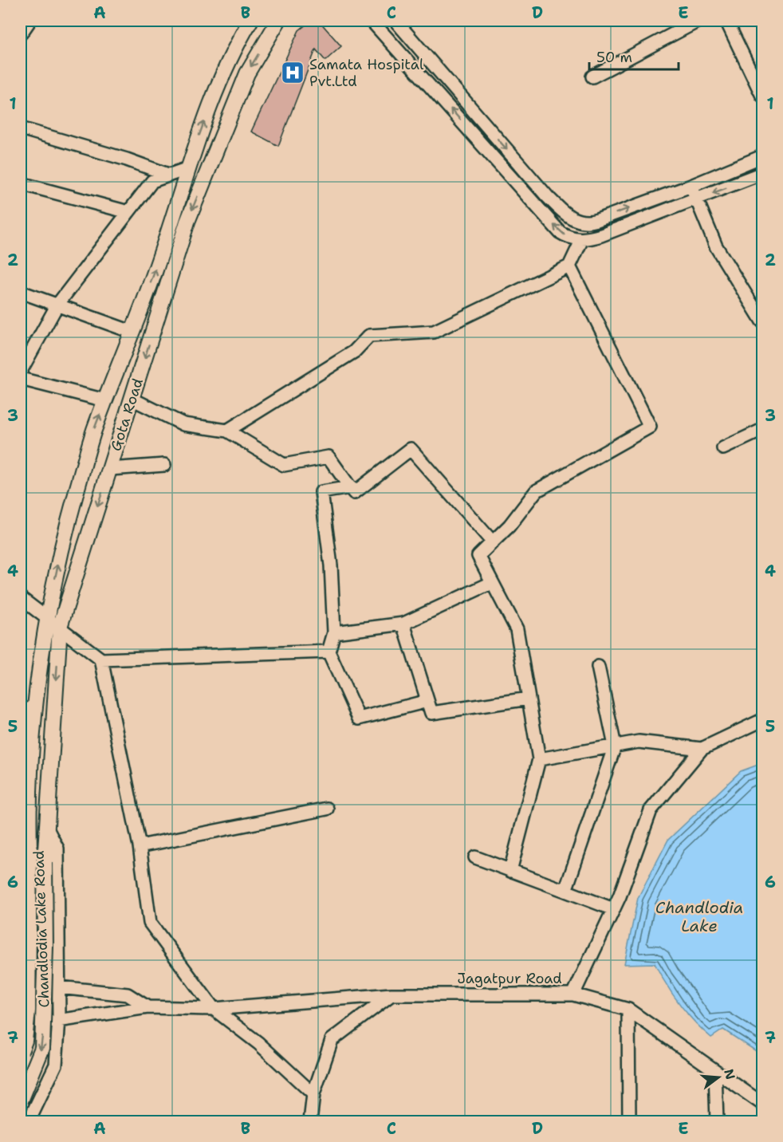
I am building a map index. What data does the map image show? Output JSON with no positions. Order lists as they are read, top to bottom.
{
  "streets": {
    "main road": ["Gota Road"],
    "street": ["Chandlodia Lake Road", "Jagatpur Road"]
  },
  "crossings": [
    ["Gota Road", "Chandlodia Lake Road"],
    ["Chandlodia Lake Road", "Jagatpur Road"]
  ],
  "water": ["Chandlodia Lake"],
  "places": {
    "hospital": ["Samata Hospital Pvt.Ltd"]
  },
  "scale_bar": "50 m",
  "north": "right",
  "grid": {
    "columns": [
      "A",
      "B",
      "C",
      "D",
      "E"
    ],
    "rows": [
      "1",
      "2",
      "3",
      "4",
      "5",
      "6",
      "7"
    ]
  }
}
